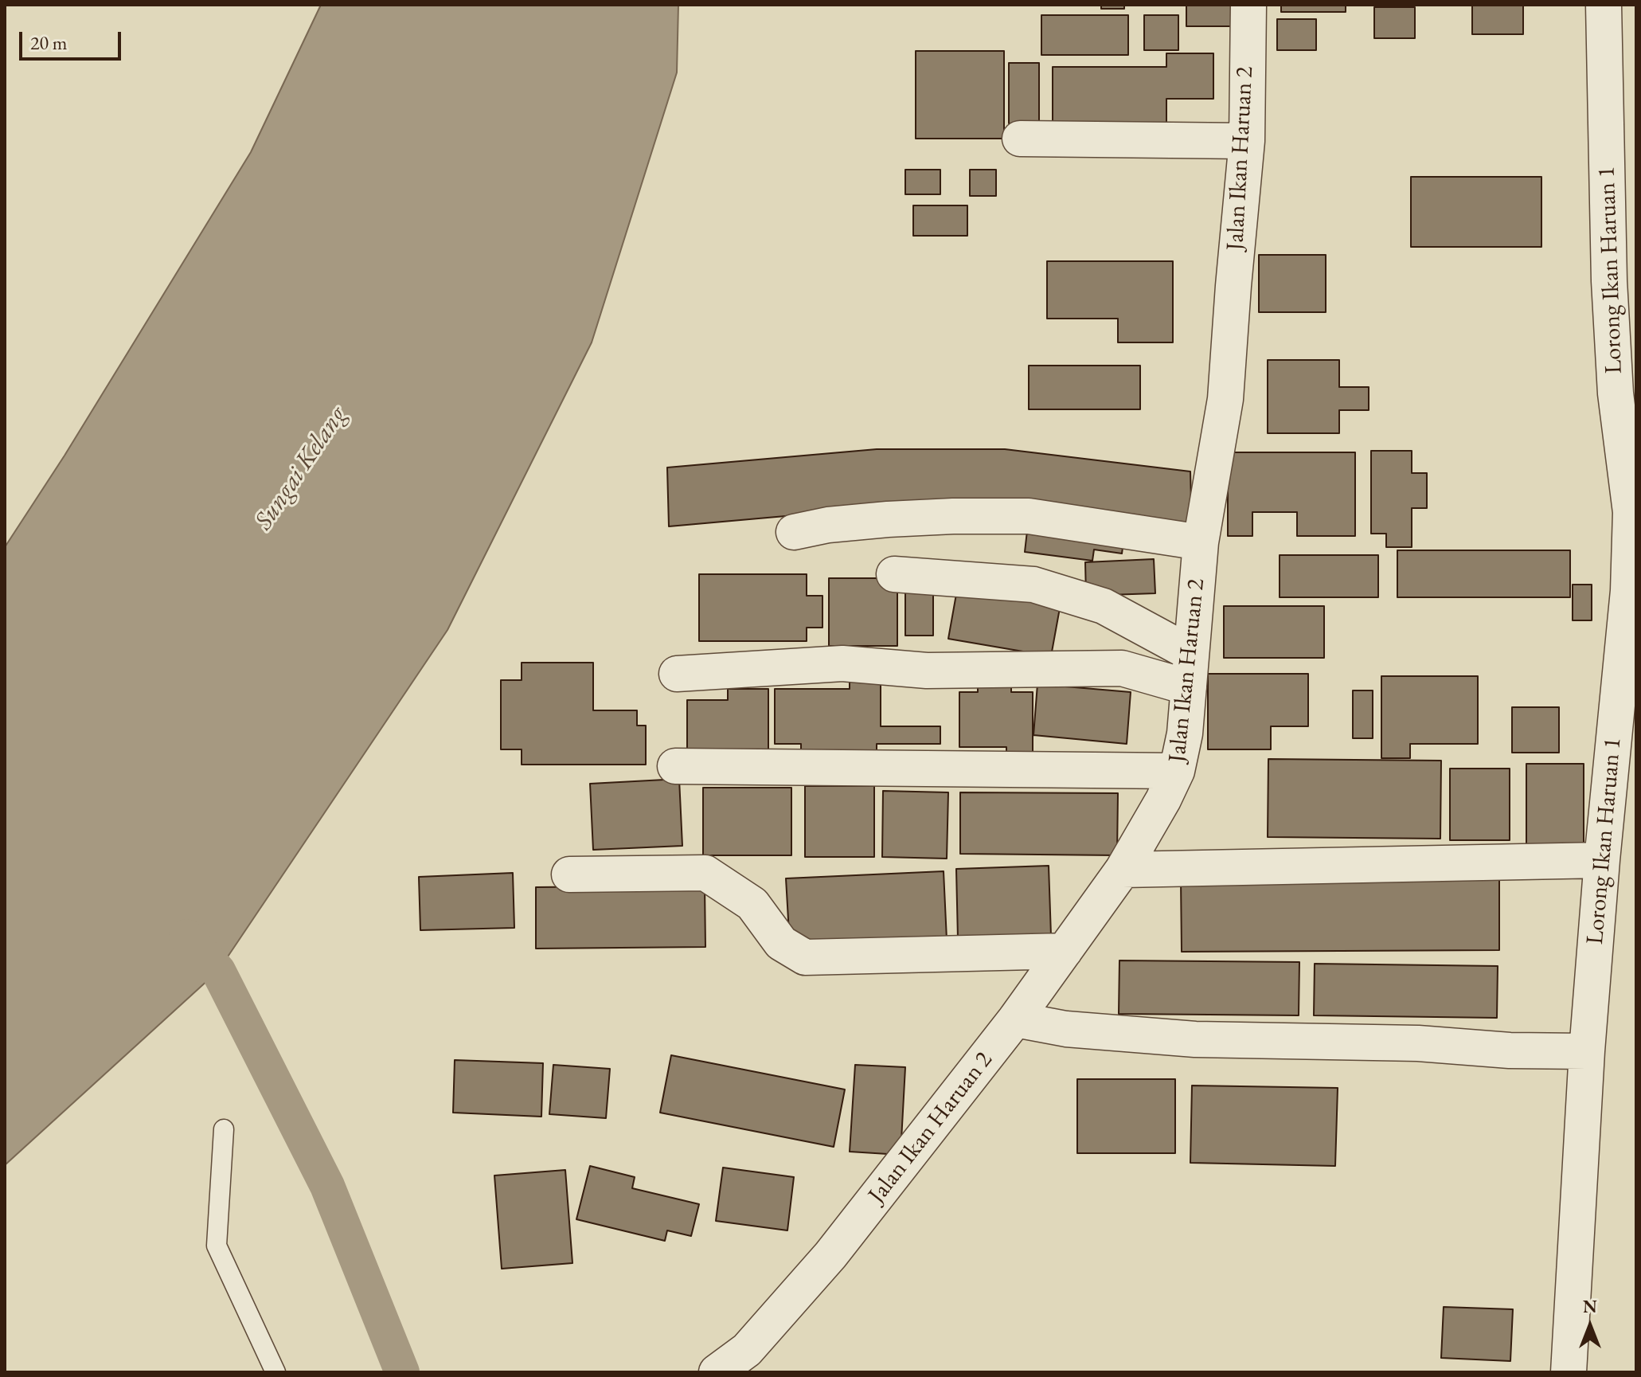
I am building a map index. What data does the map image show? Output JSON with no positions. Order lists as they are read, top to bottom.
{
  "streets": {
    "street": ["Jalan Ikan Haruan 2", "Lorong Ikan Haruan 1"]
  },
  "water": ["Sungai Kelang"],
  "scale_bar": "20 m",
  "north": "top"
}
